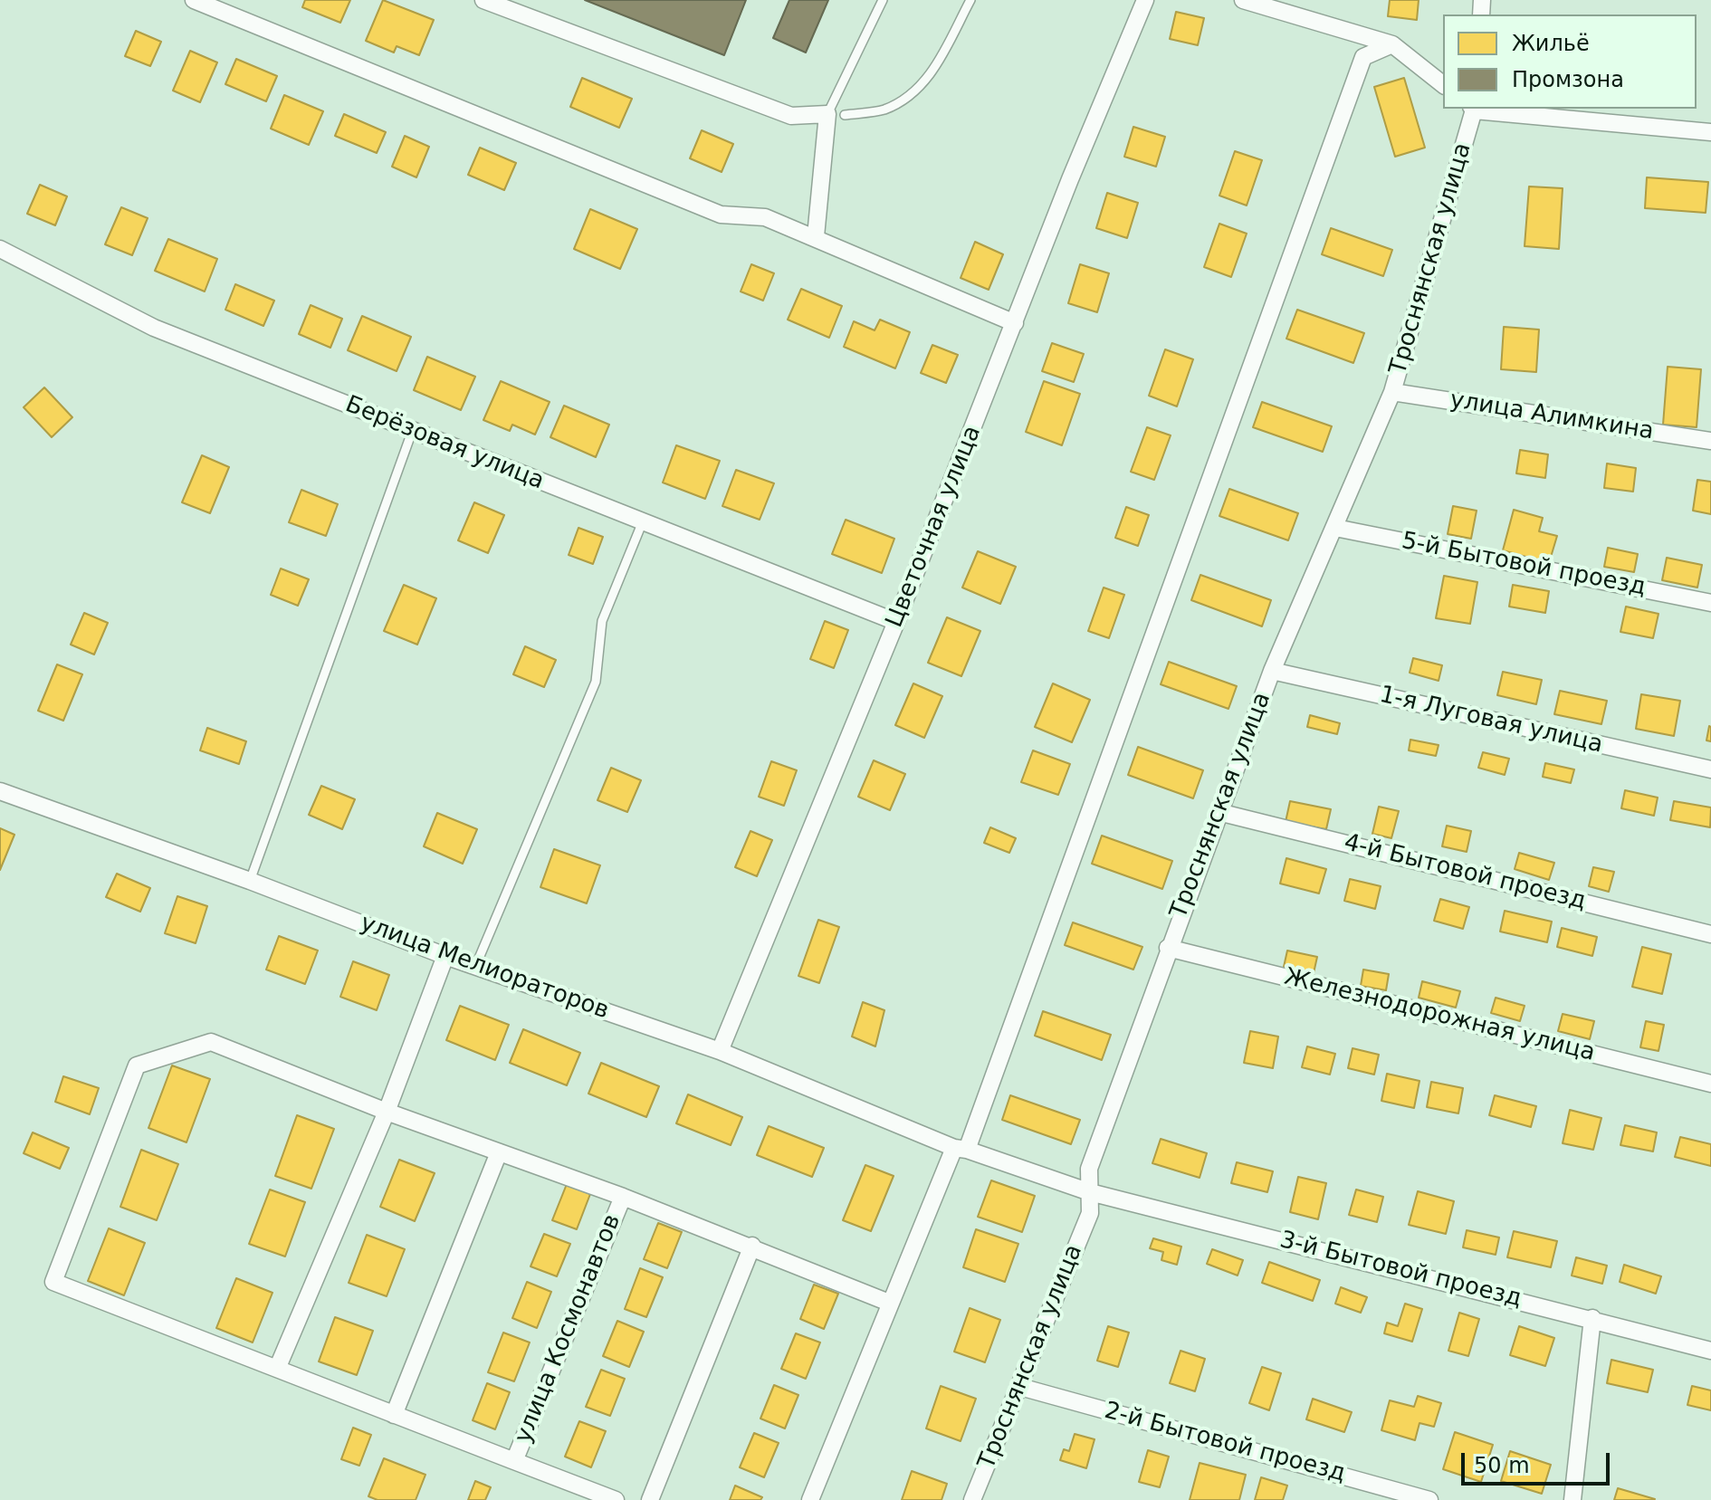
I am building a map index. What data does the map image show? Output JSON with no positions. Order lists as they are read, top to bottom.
{
  "streets": {
    "street": [
      "Троснянская улица",
      "улица Алимкина",
      "Берёзовая улица",
      "Цветочная улица",
      "5-й Бытовой проезд",
      "1-я Луговая улица",
      "4-й Бытовой проезд",
      "улица Мелиораторов",
      "Железнодорожная улица",
      "3-й Бытовой проезд",
      "улица Космонавтов",
      "2-й Бытовой проезд"
    ]
  },
  "crossings": [
    ["Троснянская улица", "улица Алимкина"],
    ["Троснянская улица", "5-й Бытовой проезд"],
    ["Троснянская улица", "1-я Луговая улица"],
    ["Троснянская улица", "4-й Бытовой проезд"],
    ["Троснянская улица", "Железнодорожная улица"],
    ["Троснянская улица", "3-й Бытовой проезд"],
    ["Троснянская улица", "2-й Бытовой проезд"],
    ["Берёзовая улица", "Цветочная улица"],
    ["Цветочная улица", "улица Мелиораторов"],
    ["улица Мелиораторов", "3-й Бытовой проезд"]
  ],
  "legend": ["Жильё", "Промзона"],
  "scale_bar": "50 m"
}
